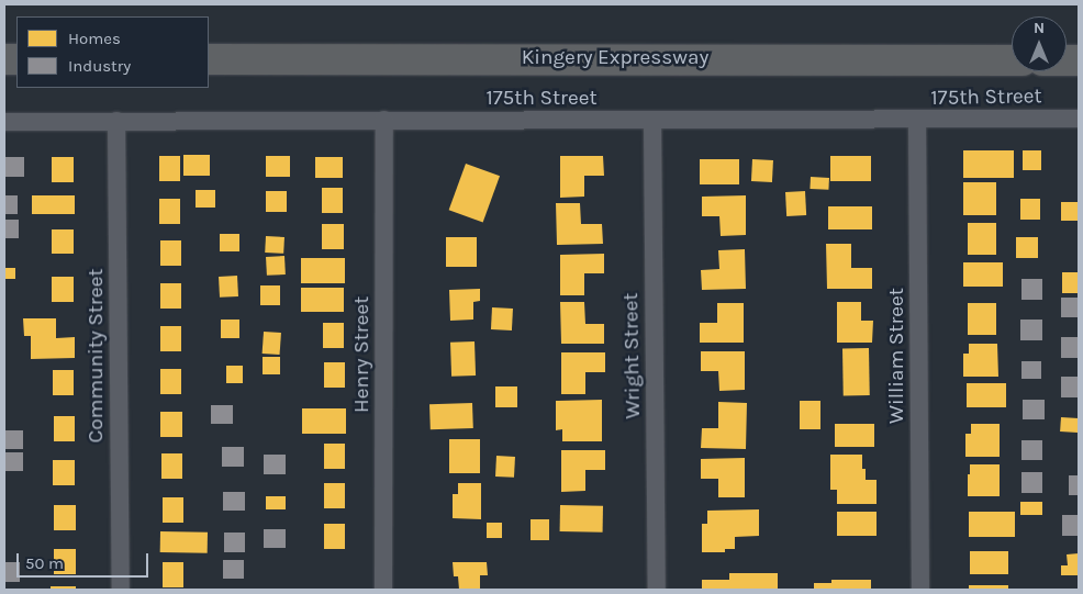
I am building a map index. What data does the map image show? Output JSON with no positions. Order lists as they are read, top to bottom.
{
  "streets": {
    "highway": ["Kingery Expressway"],
    "street": [
      "175th Street",
      "Henry Street",
      "Community Street",
      "Wright Street",
      "William Street"
    ]
  },
  "crossings": [
    ["175th Street", "Henry Street"],
    ["175th Street", "Community Street"],
    ["175th Street", "Wright Street"],
    ["175th Street", "William Street"]
  ],
  "legend": ["Homes", "Industry"],
  "scale_bar": "50 m",
  "north": "top"
}
